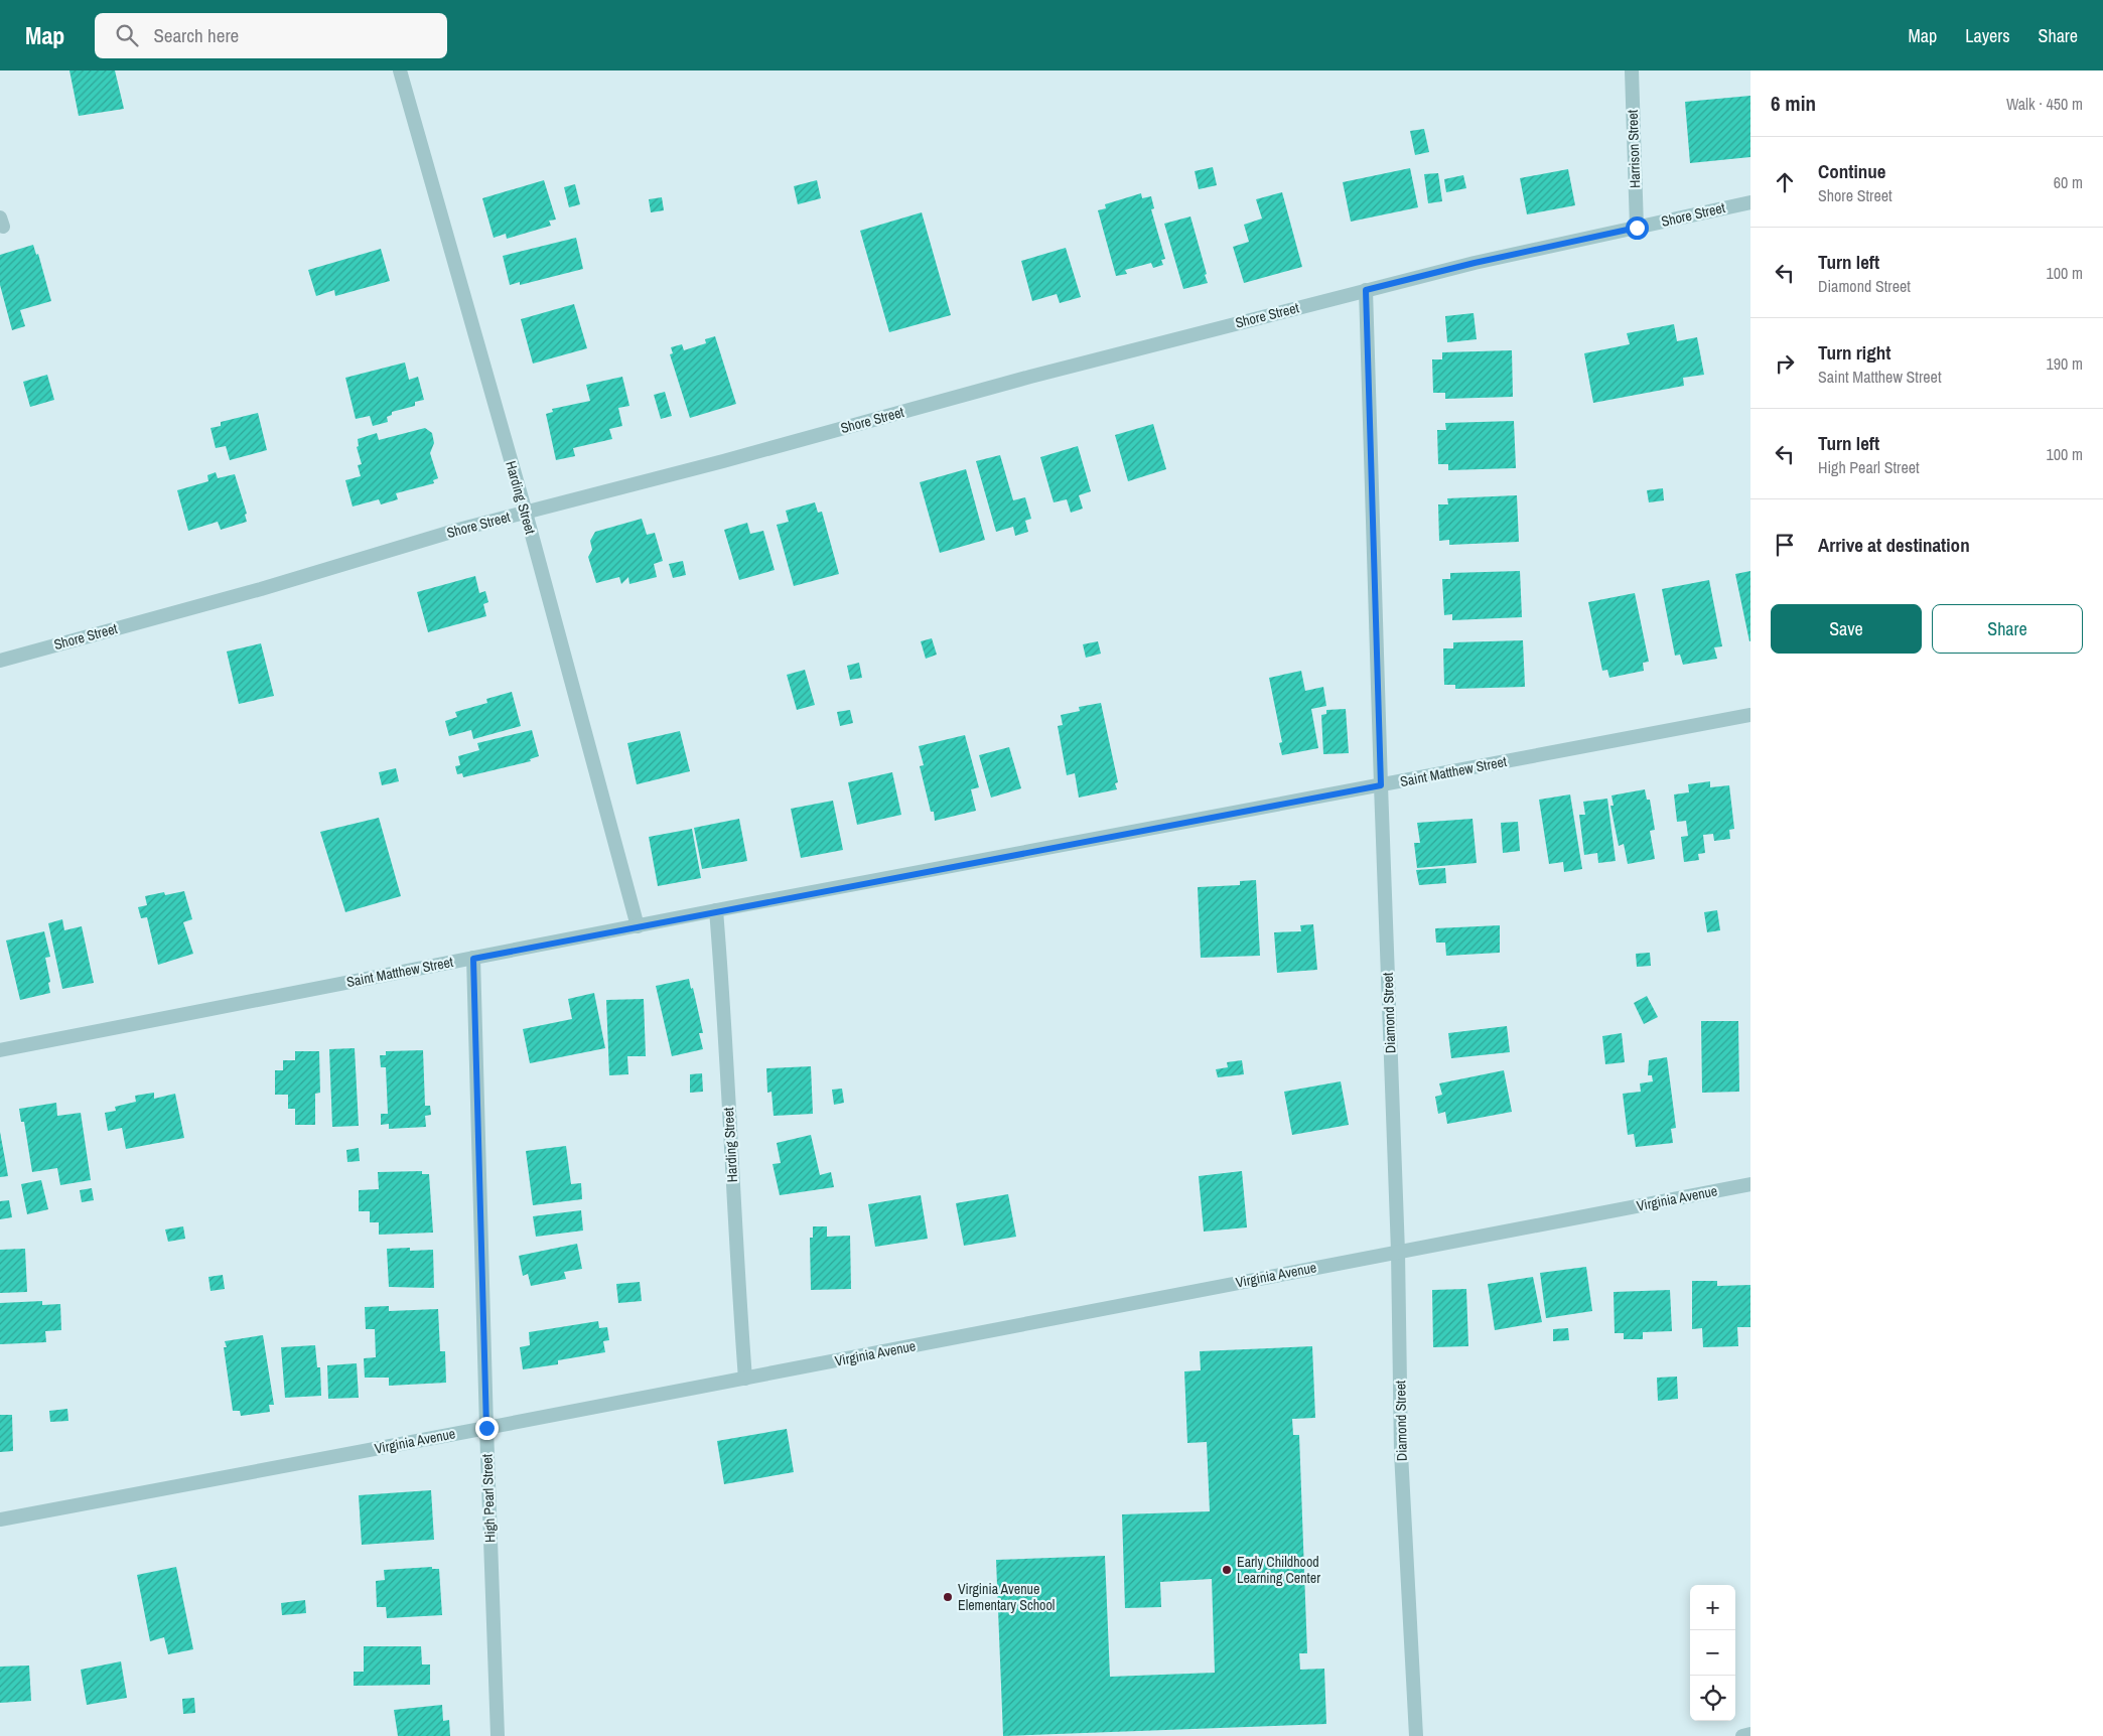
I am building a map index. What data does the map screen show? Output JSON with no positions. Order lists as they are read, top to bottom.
{
  "streets": {
    "street": [
      "Harrison Street",
      "Shore Street",
      "Harding Street",
      "Saint Matthew Street",
      "Diamond Street",
      "Virginia Avenue",
      "High Pearl Street"
    ]
  },
  "crossings": [
    ["Harrison Street", "Shore Street"],
    ["Shore Street", "Harding Street"],
    ["Shore Street", "Diamond Street"],
    ["Harding Street", "Saint Matthew Street"],
    ["Harding Street", "Virginia Avenue"],
    ["Saint Matthew Street", "Diamond Street"],
    ["Saint Matthew Street", "High Pearl Street"],
    ["Diamond Street", "Virginia Avenue"],
    ["Virginia Avenue", "High Pearl Street"]
  ],
  "places": ["Early Childhood Learning Center", "Virginia Avenue Elementary School"],
  "page": {
    "header": "Map",
    "search": "Search here",
    "nav": ["Map", "Layers", "Share"],
    "heading": ["6 min", "Walk · 450 m"],
    "list": [
      ["Continue", "Shore Street", "60 m"],
      ["Turn left", "Diamond Street", "100 m"],
      ["Turn right", "Saint Matthew Street", "190 m"],
      ["Turn left", "High Pearl Street", "100 m"],
      "Arrive at destination"
    ],
    "buttons": ["Save", "Share"],
    "map_buttons": ["+", "−"]
  }
}
